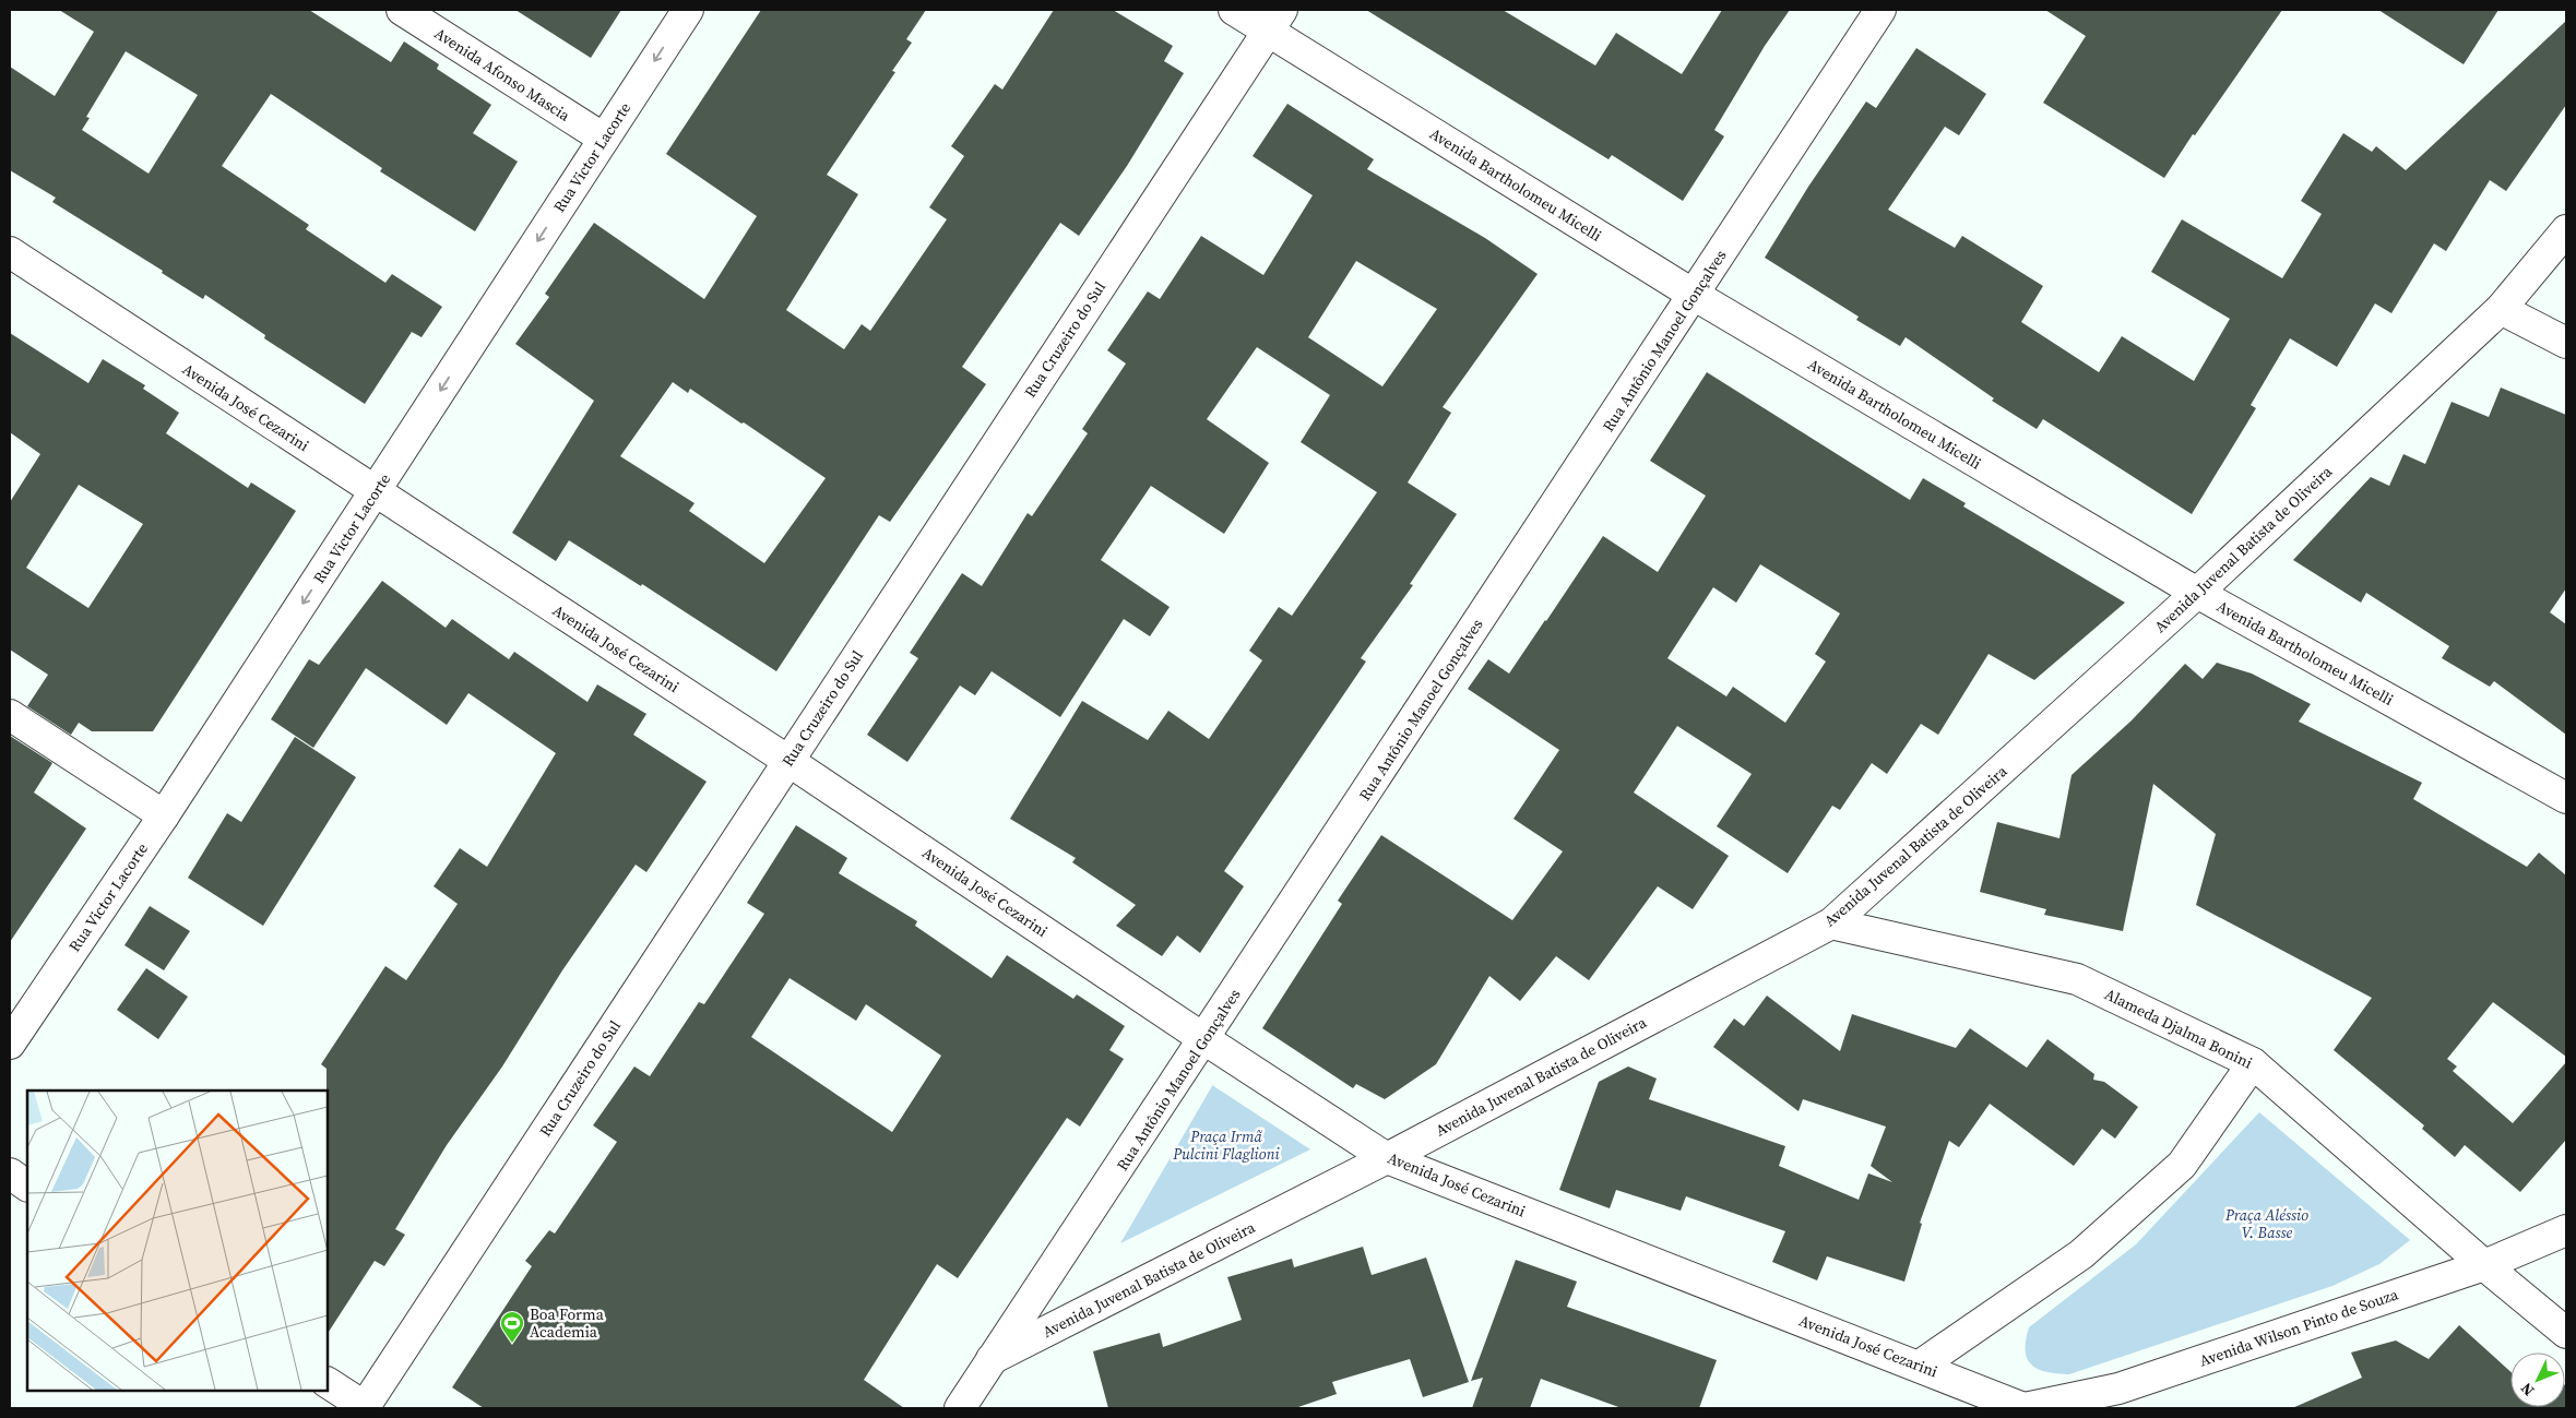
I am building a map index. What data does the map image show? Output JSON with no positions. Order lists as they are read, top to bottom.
{
  "streets": {
    "street": [
      "Avenida Afonso Mascia",
      "Rua Victor Lacorte",
      "Avenida Bartholomeu Micelli",
      "Rua Cruzeiro do Sul",
      "Rua Antônio Manoel Gonçalves",
      "Avenida José Cezarini",
      "Avenida Juvenal Batista de Oliveira",
      "Alameda Djalma Bonini",
      "Avenida Wilson Pinto de Souza"
    ]
  },
  "crossings": [
    ["Avenida Afonso Mascia", "Rua Victor Lacorte"],
    ["Rua Victor Lacorte", "Avenida José Cezarini"],
    ["Avenida Bartholomeu Micelli", "Rua Cruzeiro do Sul"],
    ["Avenida Bartholomeu Micelli", "Rua Antônio Manoel Gonçalves"],
    ["Avenida Bartholomeu Micelli", "Avenida Juvenal Batista de Oliveira"],
    ["Rua Cruzeiro do Sul", "Avenida José Cezarini"],
    ["Rua Antônio Manoel Gonçalves", "Avenida José Cezarini"],
    ["Rua Antônio Manoel Gonçalves", "Avenida Juvenal Batista de Oliveira"],
    ["Avenida José Cezarini", "Avenida Juvenal Batista de Oliveira"],
    ["Avenida José Cezarini", "Avenida Wilson Pinto de Souza"],
    ["Avenida Juvenal Batista de Oliveira", "Alameda Djalma Bonini"],
    ["Alameda Djalma Bonini", "Avenida Wilson Pinto de Souza"]
  ],
  "one_way": ["Rua Victor Lacorte"],
  "parks": ["Praça Irmã Pulcini Flaglioni", "Praça Aléssio V. Basse"],
  "places": {
    "sports": ["Boa Forma Academia"]
  },
  "north": "bottom left"
}
